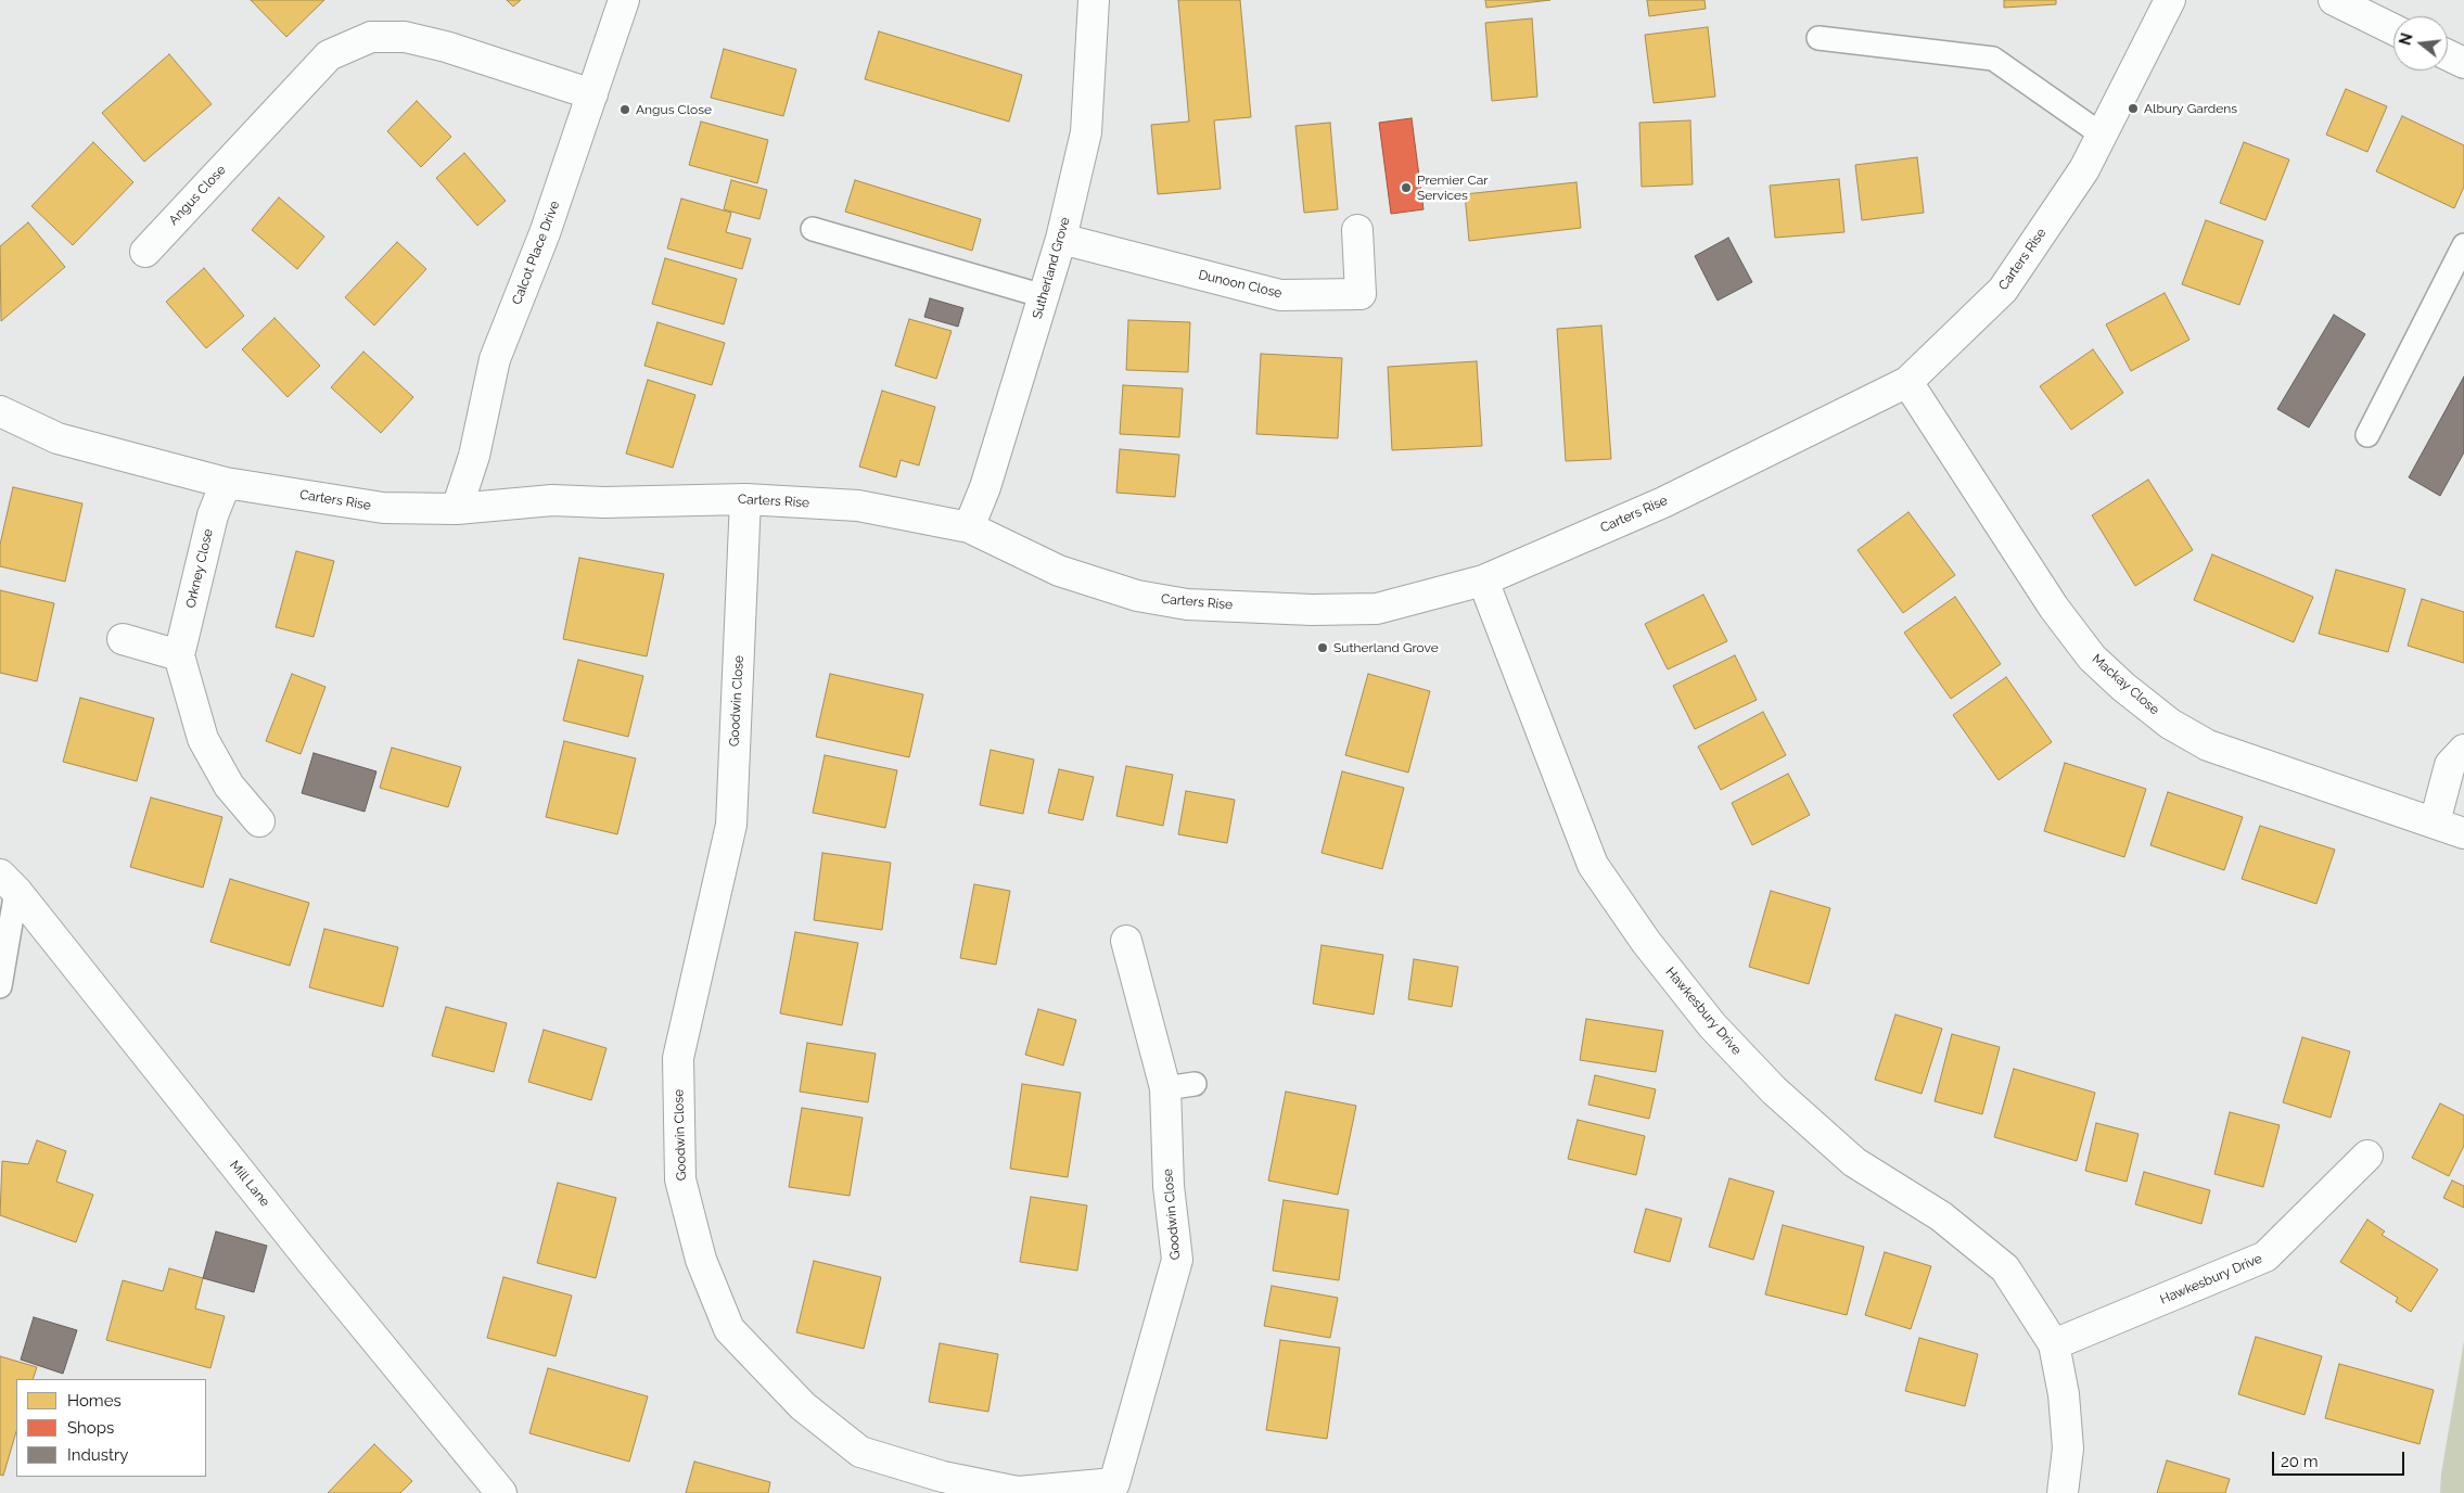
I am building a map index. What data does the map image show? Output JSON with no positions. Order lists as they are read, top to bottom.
{
  "streets": {
    "street": [
      "Angus Close",
      "Calcot Place Drive",
      "Carters Rise",
      "Sutherland Grove",
      "Dunoon Close",
      "Orkney Close",
      "Mackay Close",
      "Goodwin Close",
      "Hawkesbury Drive",
      "Mill Lane"
    ]
  },
  "crossings": [
    ["Angus Close", "Calcot Place Drive"],
    ["Calcot Place Drive", "Carters Rise"],
    ["Carters Rise", "Sutherland Grove"],
    ["Carters Rise", "Orkney Close"],
    ["Carters Rise", "Mackay Close"],
    ["Carters Rise", "Goodwin Close"],
    ["Carters Rise", "Hawkesbury Drive"],
    ["Sutherland Grove", "Dunoon Close"]
  ],
  "places": [
    "Albury Gardens",
    "Angus Close",
    "Premier Car Services",
    "Sutherland Grove"
  ],
  "legend": ["Homes", "Shops", "Industry"],
  "scale_bar": "20 m",
  "north": "left"
}
